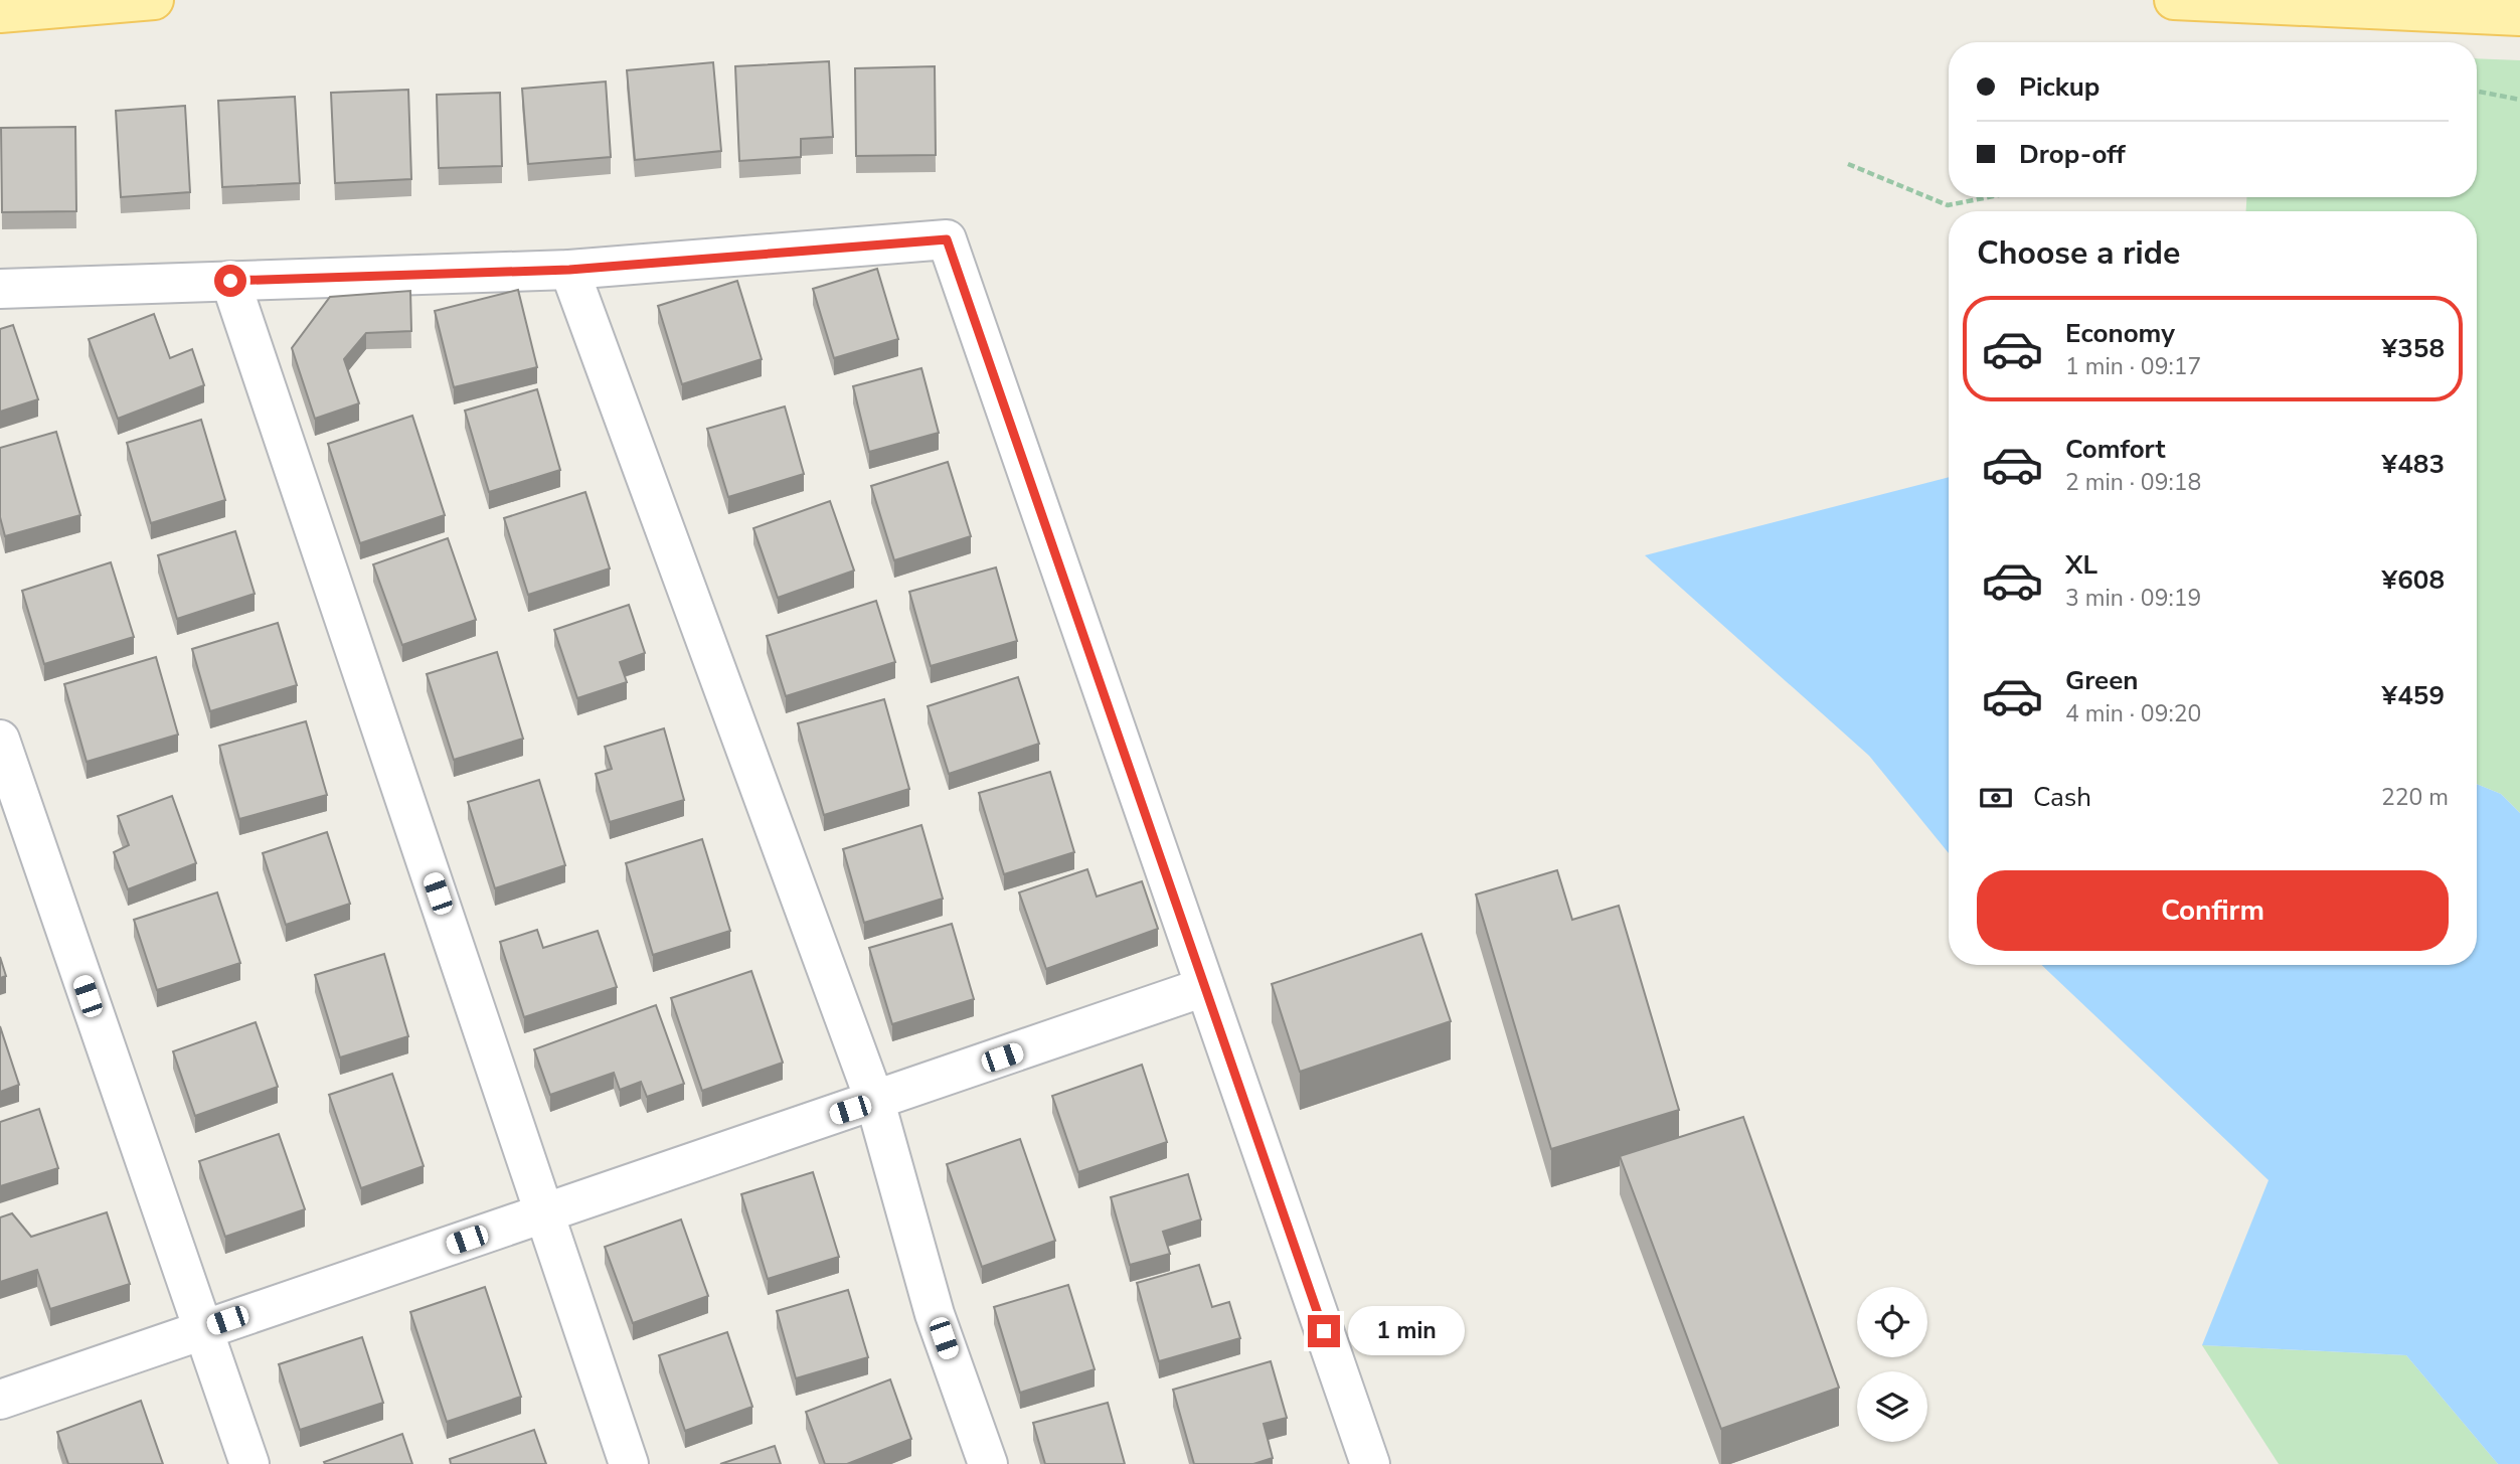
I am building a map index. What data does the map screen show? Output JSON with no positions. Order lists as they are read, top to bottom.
{
  "page": {
    "banner": ["Pickup", "Drop-off"],
    "heading": "Choose a ride",
    "list": [
      {
        "name": "Economy",
        "note": "1 min · 09:17",
        "value": "¥358"
      },
      {
        "name": "Comfort",
        "note": "2 min · 09:18",
        "value": "¥483"
      },
      {
        "name": "XL",
        "note": "3 min · 09:19",
        "value": "¥608"
      },
      {
        "name": "Green",
        "note": "4 min · 09:20",
        "value": "¥459"
      }
    ],
    "pay": ["Cash", "220 m"],
    "buttons": "Confirm",
    "bubble": "1 min"
  }
}
